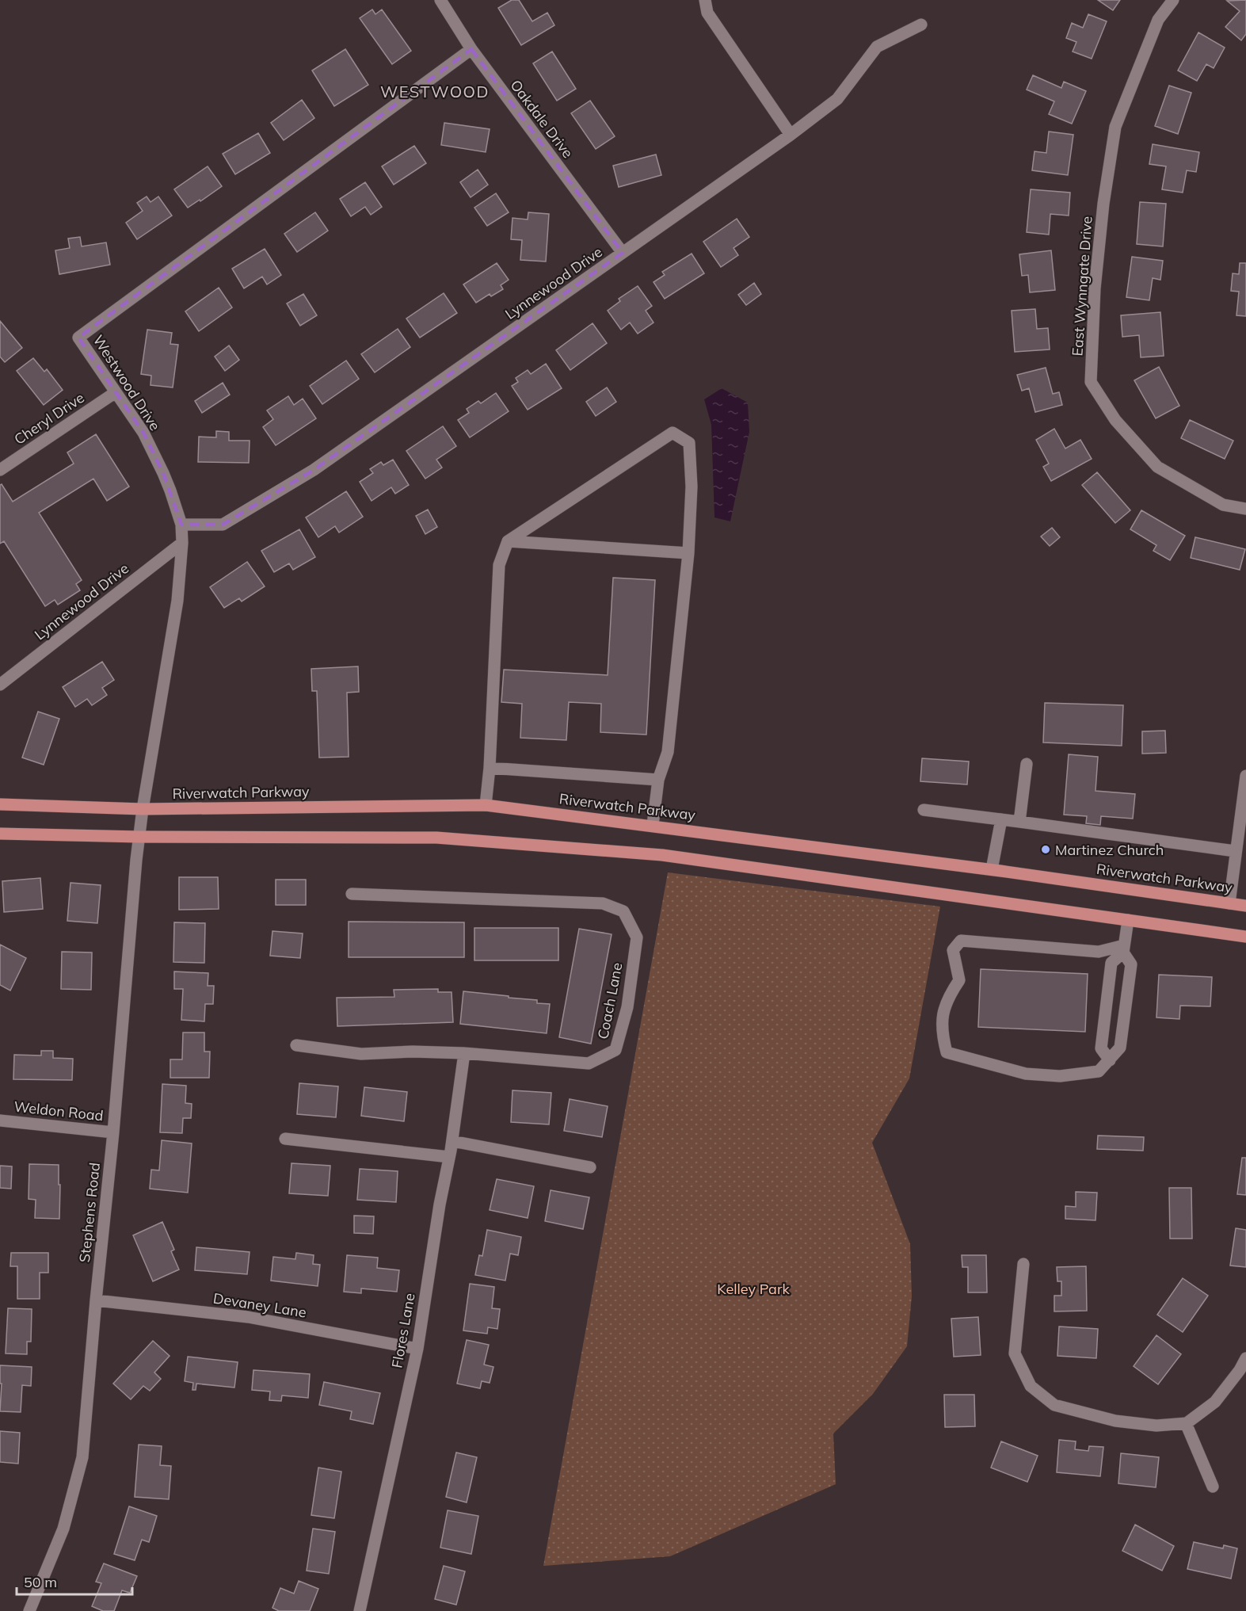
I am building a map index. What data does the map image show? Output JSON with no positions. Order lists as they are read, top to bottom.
{
  "streets": {
    "main road": ["Riverwatch Parkway"],
    "street": [
      "Oakdale Drive",
      "Lynnewood Drive",
      "East Wynngate Drive",
      "Westwood Drive",
      "Cheryl Drive",
      "Coach Lane",
      "Weldon Road",
      "Stephens Road",
      "Devaney Lane",
      "Flores Lane"
    ]
  },
  "crossings": [
    ["Oakdale Drive", "Lynnewood Drive"],
    ["Oakdale Drive", "Westwood Drive"],
    ["Lynnewood Drive", "Westwood Drive"],
    ["Westwood Drive", "Cheryl Drive"],
    ["Westwood Drive", "Riverwatch Parkway"],
    ["Westwood Drive", "Stephens Road"],
    ["Riverwatch Parkway", "Stephens Road"],
    ["Coach Lane", "Flores Lane"],
    ["Weldon Road", "Stephens Road"],
    ["Stephens Road", "Devaney Lane"],
    ["Devaney Lane", "Flores Lane"]
  ],
  "districts": ["WESTWOOD"],
  "parks": ["Kelley Park"],
  "places": ["Martinez Church"],
  "scale_bar": "50 m"
}
